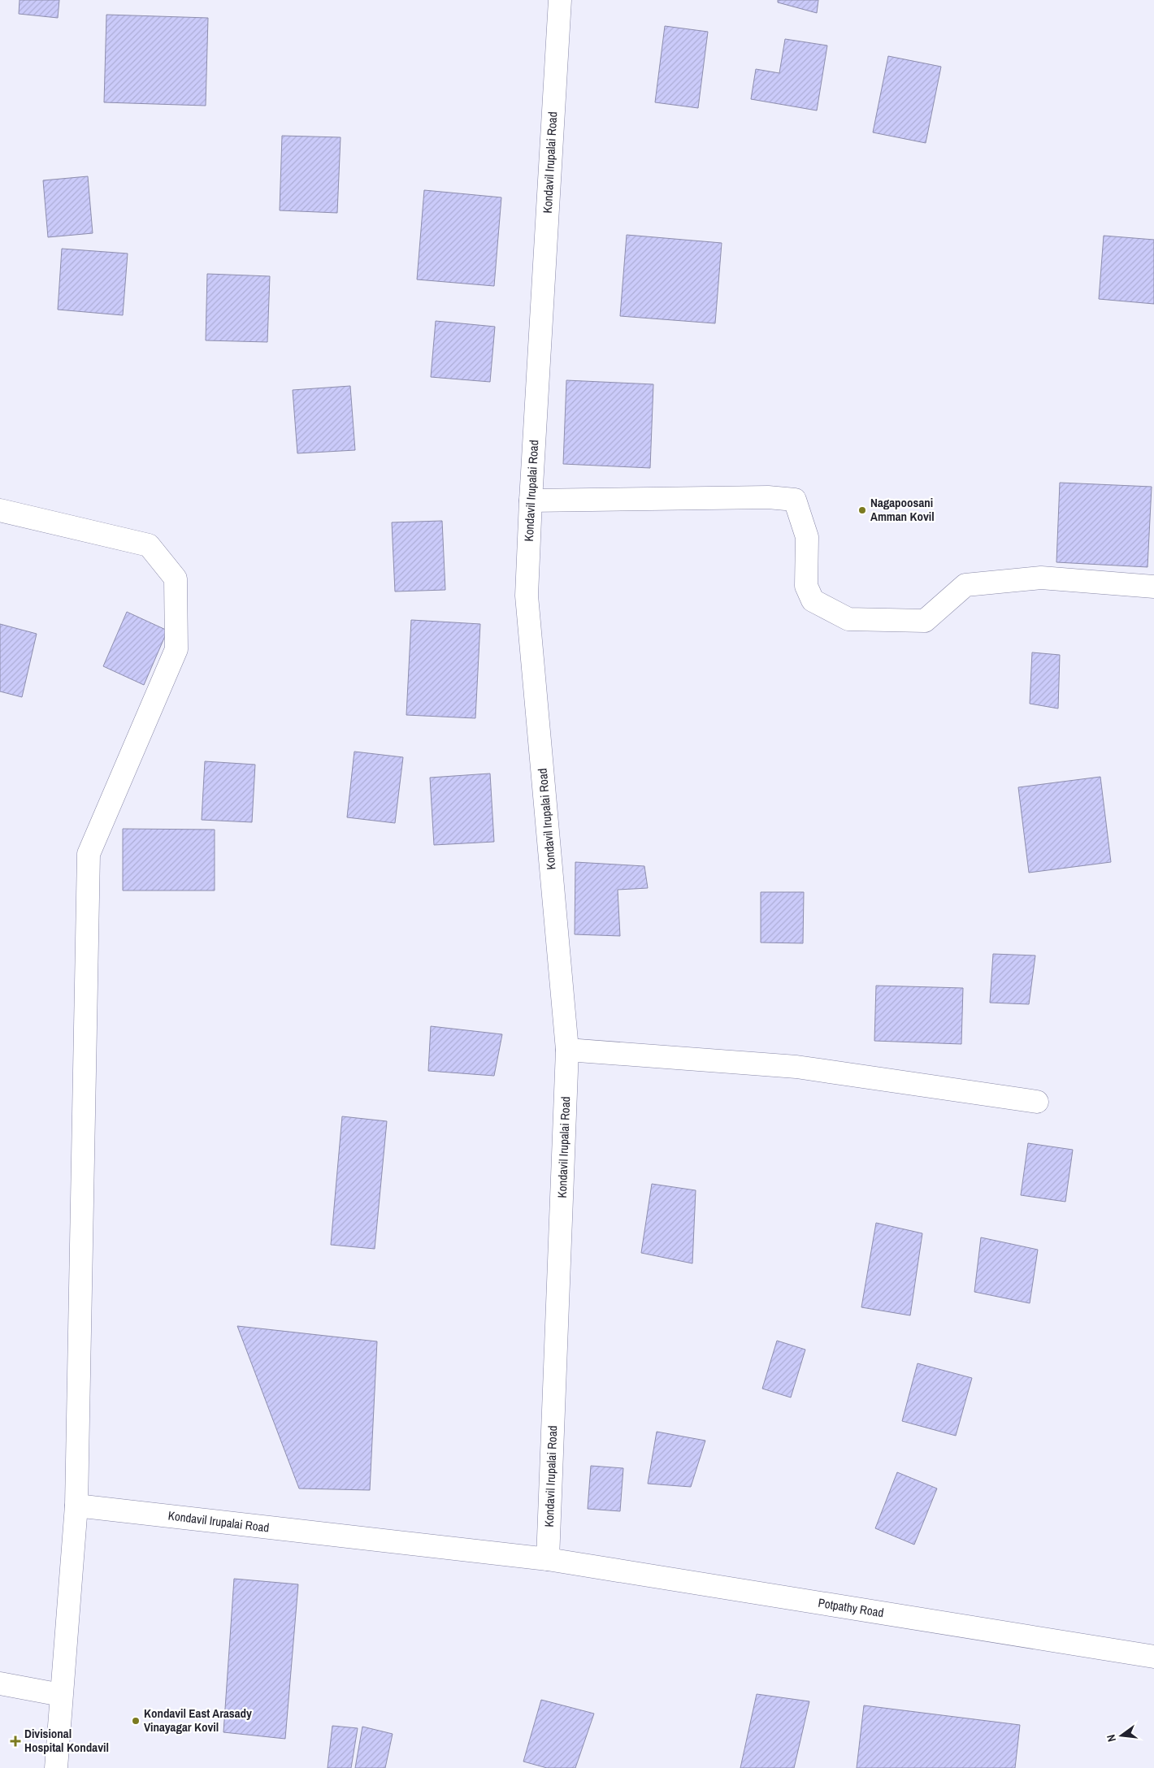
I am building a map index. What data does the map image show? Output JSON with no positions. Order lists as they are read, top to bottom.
{
  "streets": {
    "street": ["Kondavil Irupalai Road", "Potpathy Road"]
  },
  "crossings": [
    ["Kondavil Irupalai Road", "Potpathy Road"]
  ],
  "places": {
    "other": ["Nagapoosani Amman Kovil", "Kondavil East Arasady Vinayagar Kovil"],
    "health": ["Divisional Hospital Kondavil"]
  },
  "north": "left"
}
